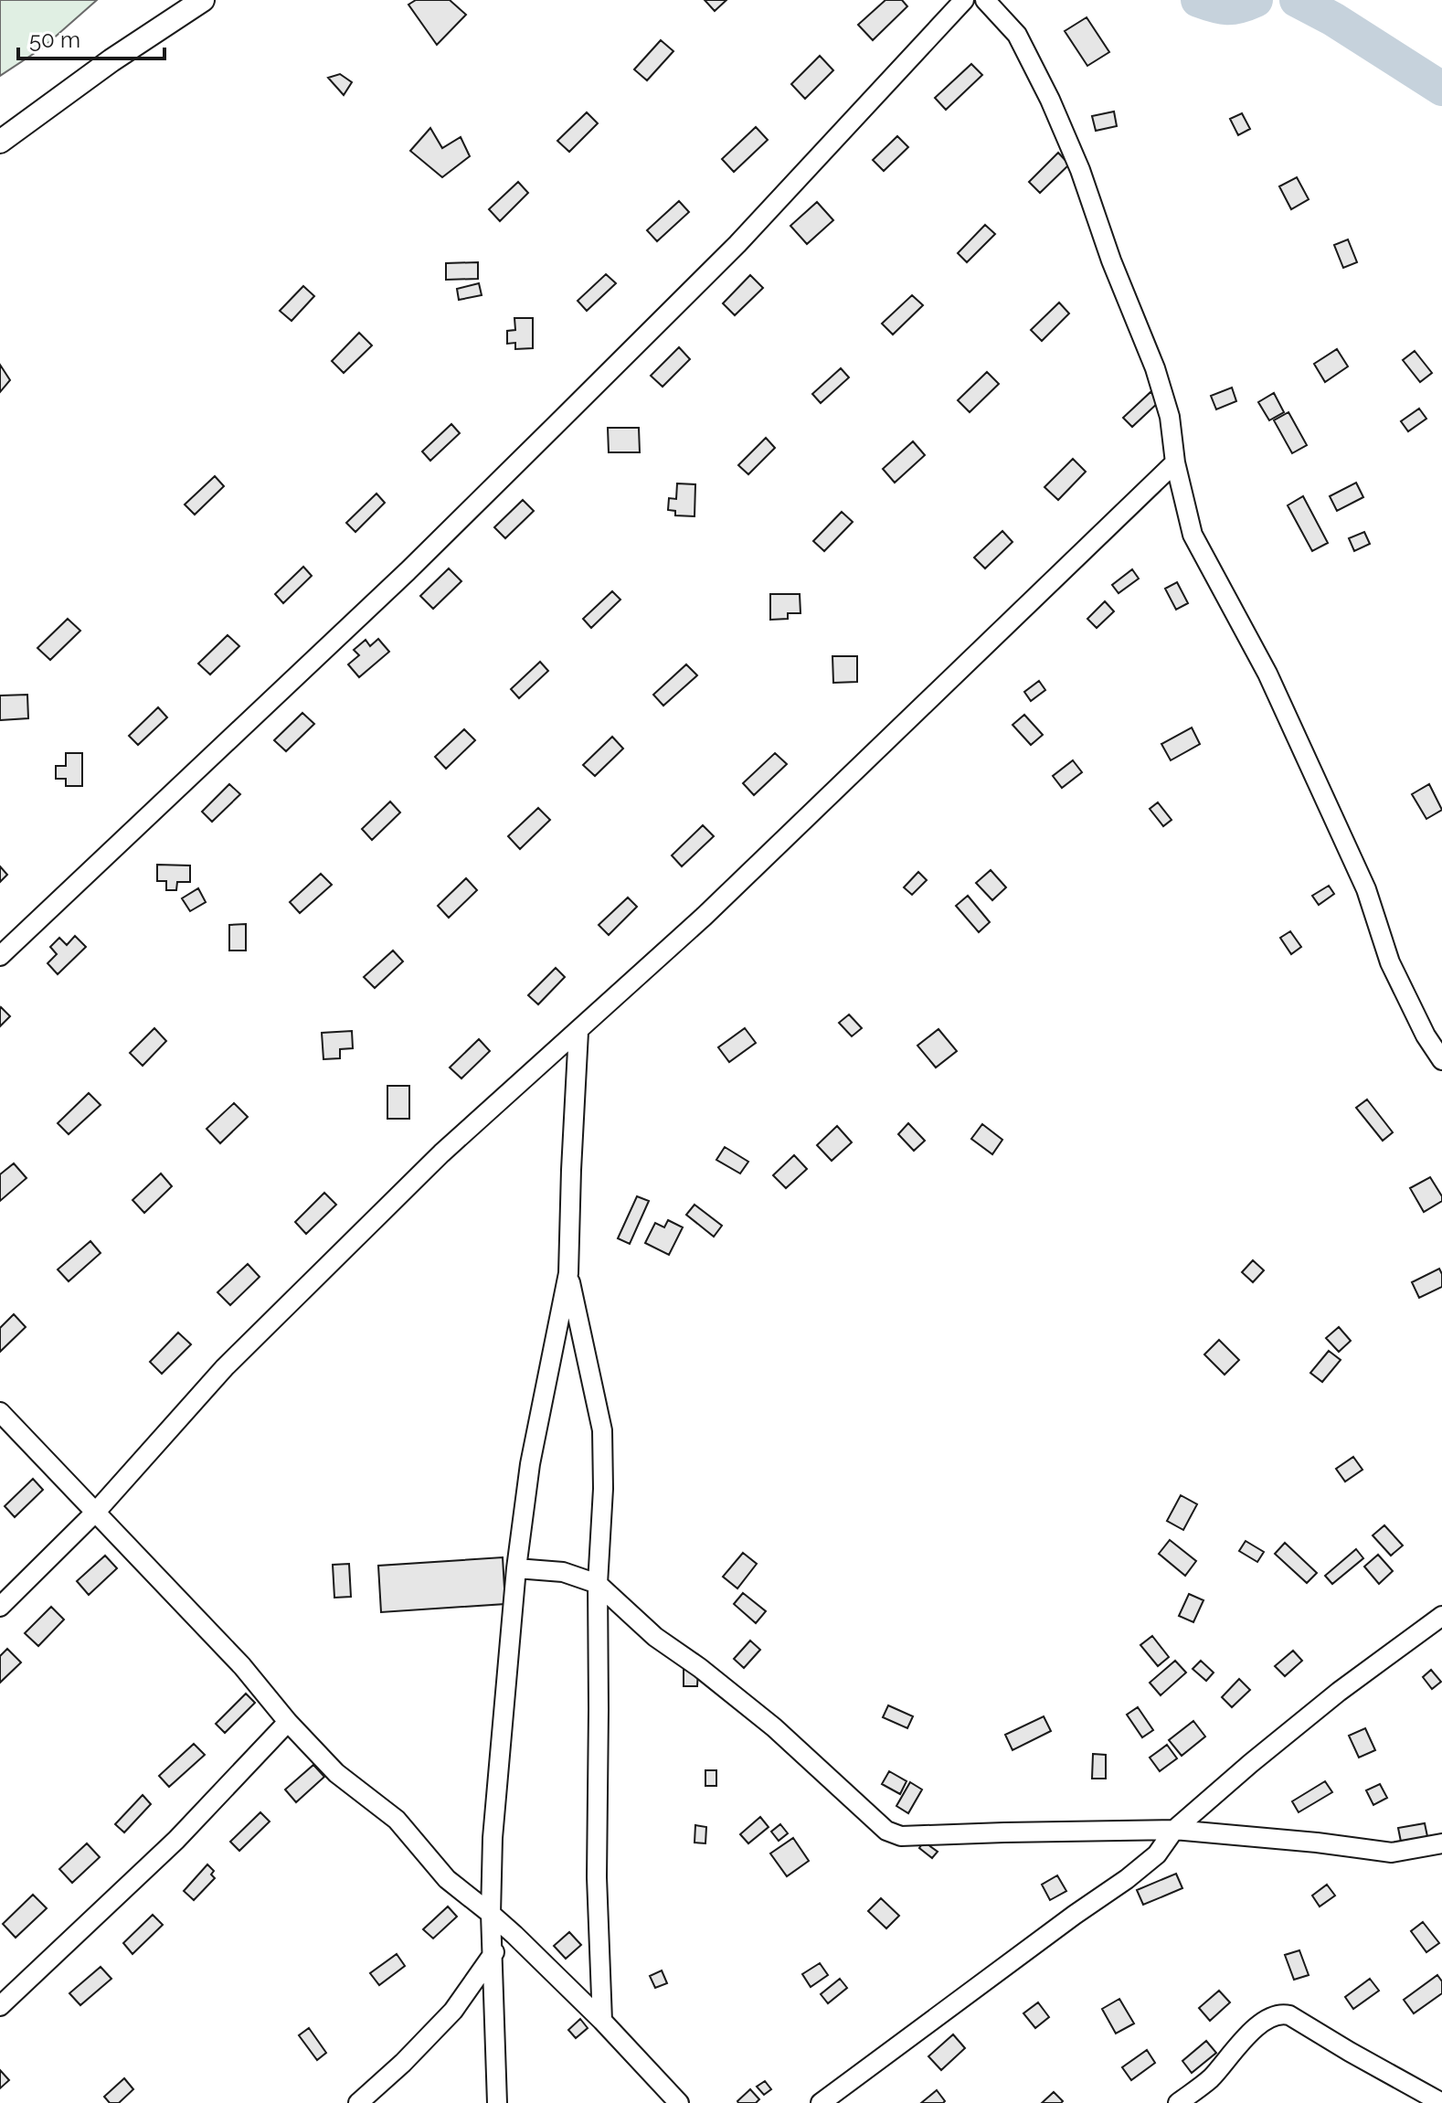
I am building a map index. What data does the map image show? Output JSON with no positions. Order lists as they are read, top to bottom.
{
  "scale_bar": "50 m"
}
